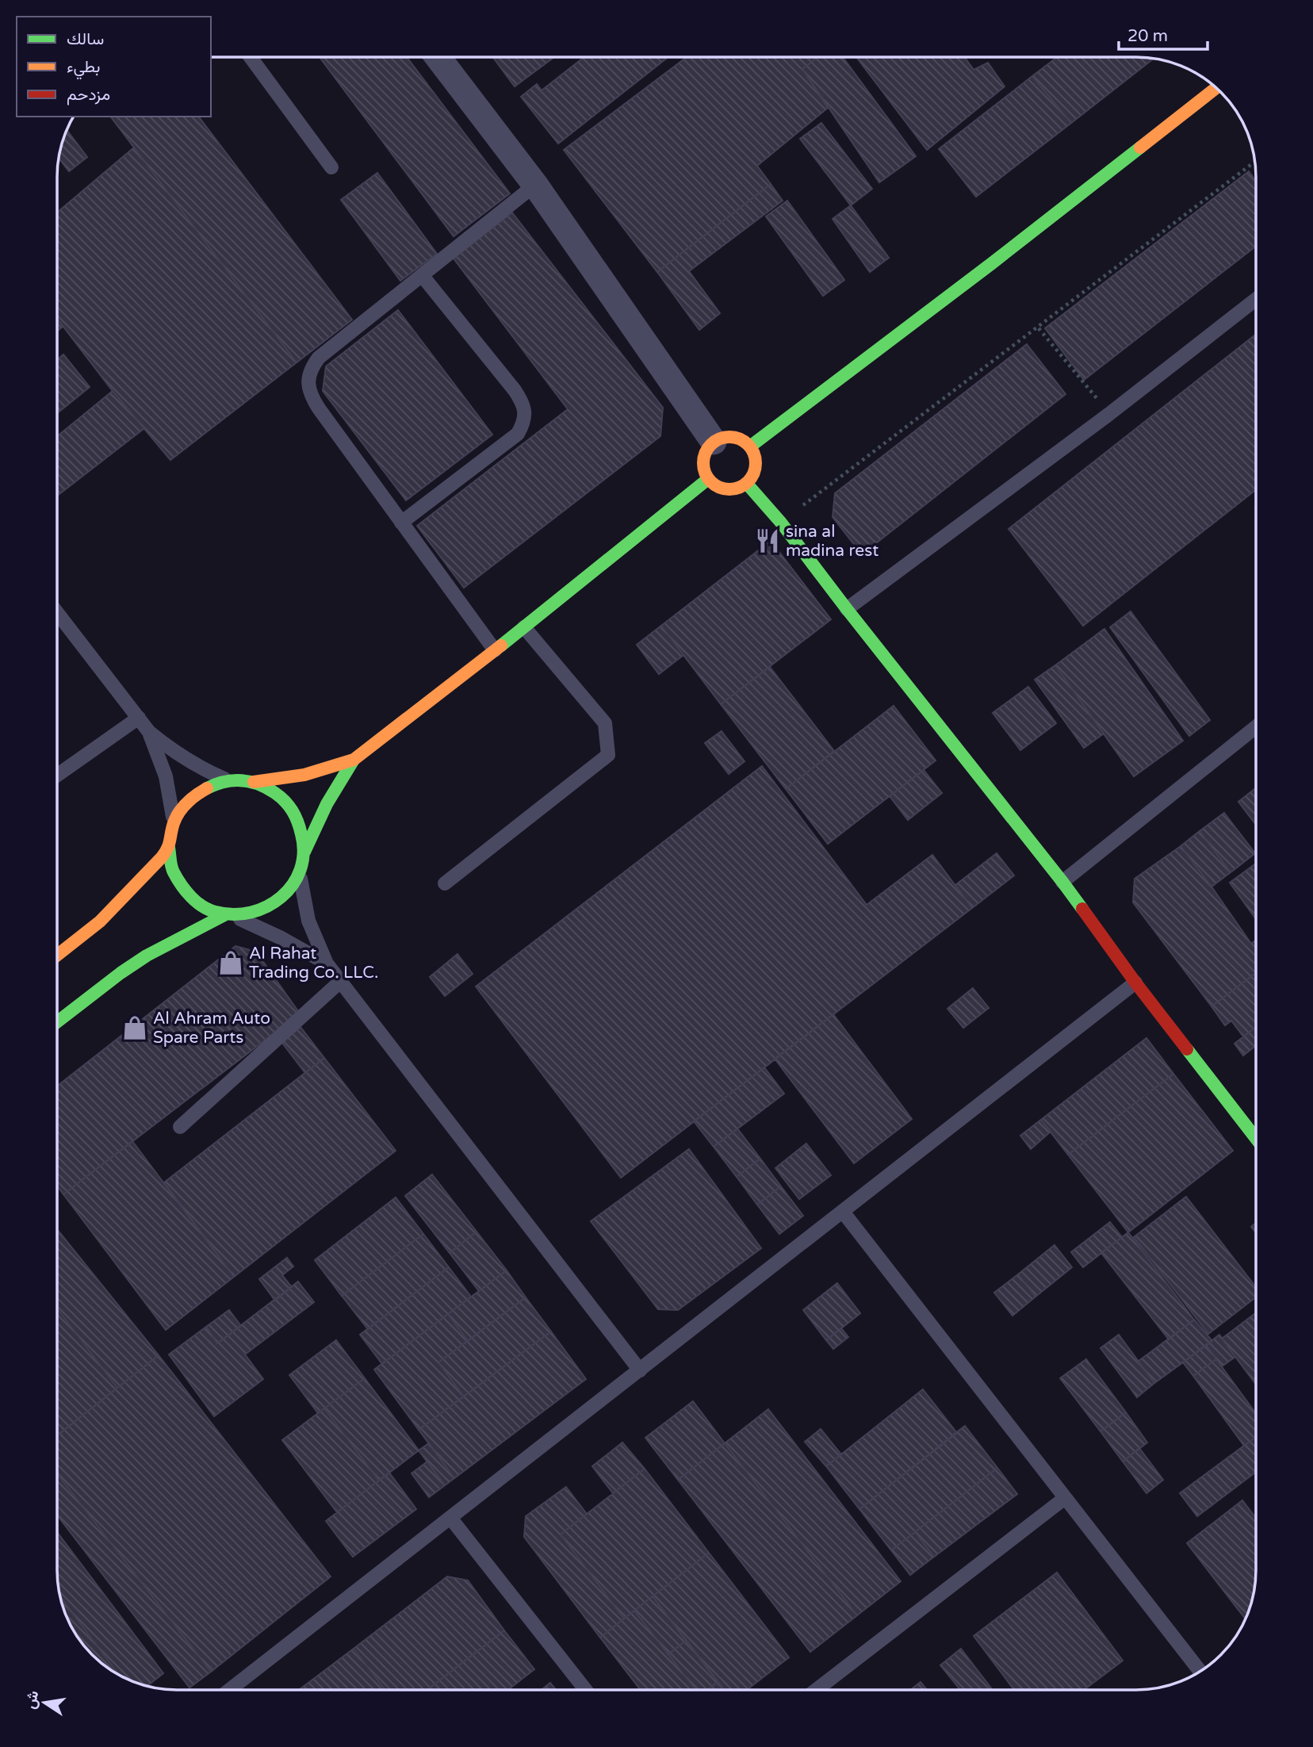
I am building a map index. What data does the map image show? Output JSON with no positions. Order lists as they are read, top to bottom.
{
  "places": {
    "restaurant": ["sina al madina rest"],
    "shop": ["Al Rahat Trading Co. LLC.", "Al Ahram Auto Spare Parts"]
  },
  "legend": ["سالك", "بطيء", "مزدحم"],
  "scale_bar": "20 m",
  "north": "left"
}
